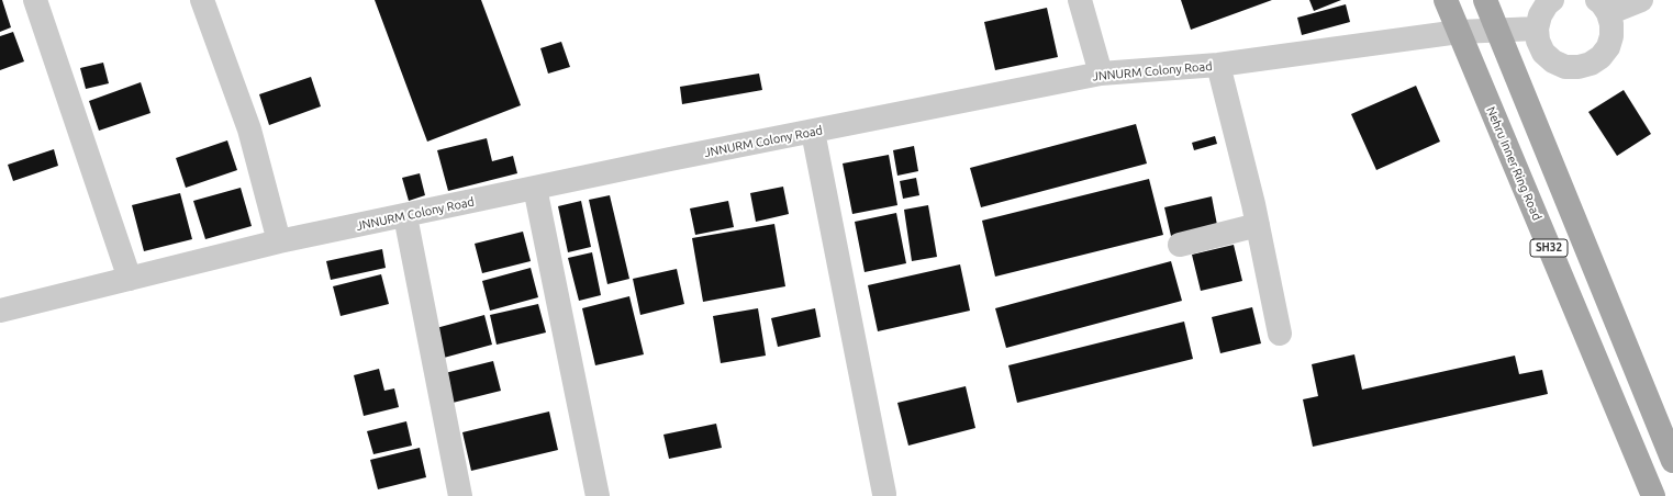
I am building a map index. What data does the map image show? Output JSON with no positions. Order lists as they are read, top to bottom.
{
  "streets": {
    "main road": ["Nehru Inner Ring Road", "SH32"],
    "street": ["JNNURM Colony Road"]
  },
  "crossings": [
    ["JNNURM Colony Road", "Nehru Inner Ring Road"],
    ["JNNURM Colony Road", "SH32"]
  ]
}
